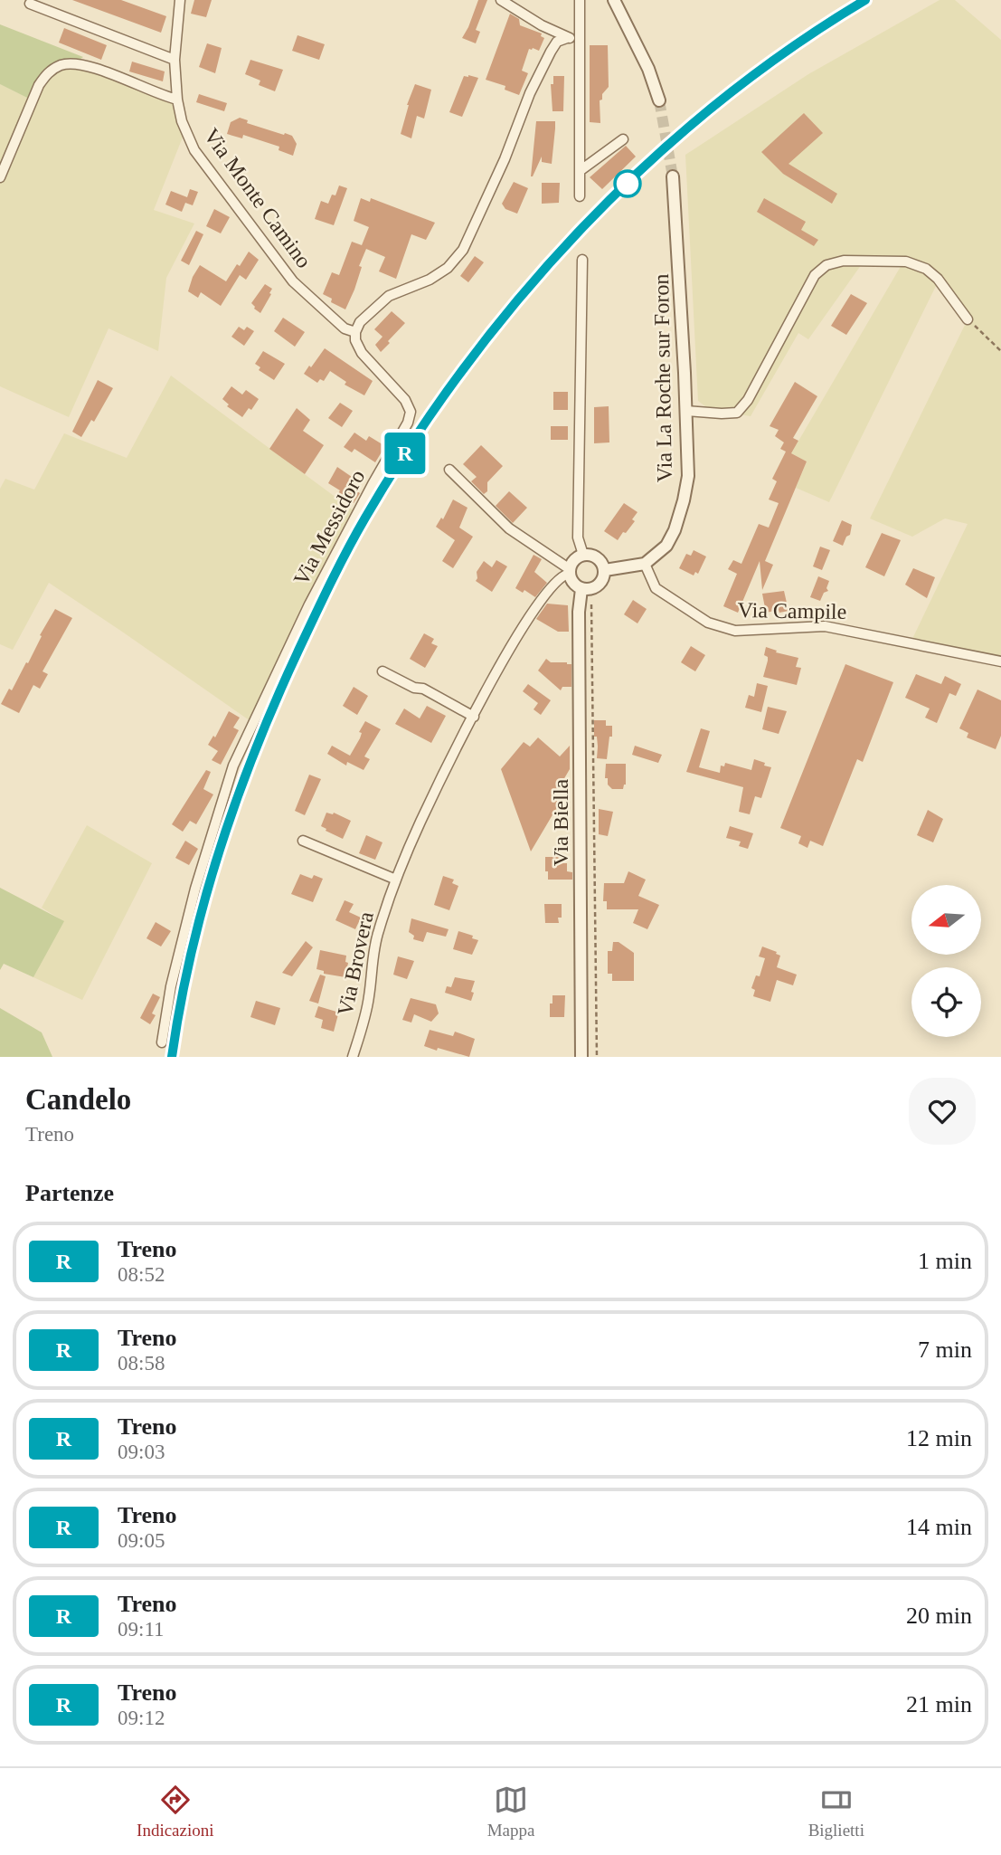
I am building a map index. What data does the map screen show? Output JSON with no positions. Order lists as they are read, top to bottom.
{
  "streets": {
    "street": [
      "Via Monte Camino",
      "Via La Roche sur Foron",
      "Via Messidoro",
      "Via Campile",
      "Via Biella",
      "Via Brovera"
    ]
  },
  "crossings": [
    ["Via Monte Camino", "Via Messidoro"],
    ["Via La Roche sur Foron", "Via Campile"],
    ["Via Biella", "Via Brovera"]
  ],
  "north": "left",
  "page": {
    "on_map": "R",
    "heading": [
      ["Candelo", "Treno"],
      "Partenze"
    ],
    "list": [
      {
        "mark": "R",
        "name": "Treno",
        "note": "08:52",
        "value": "1 min"
      },
      {
        "mark": "R",
        "name": "Treno",
        "note": "08:58",
        "value": "7 min"
      },
      {
        "mark": "R",
        "name": "Treno",
        "note": "09:03",
        "value": "12 min"
      },
      {
        "mark": "R",
        "name": "Treno",
        "note": "09:05",
        "value": "14 min"
      },
      {
        "mark": "R",
        "name": "Treno",
        "note": "09:11",
        "value": "20 min"
      },
      {
        "mark": "R",
        "name": "Treno",
        "note": "09:12",
        "value": "21 min"
      }
    ],
    "tabs": ["Indicazioni", "Mappa", "Biglietti"]
  }
}
